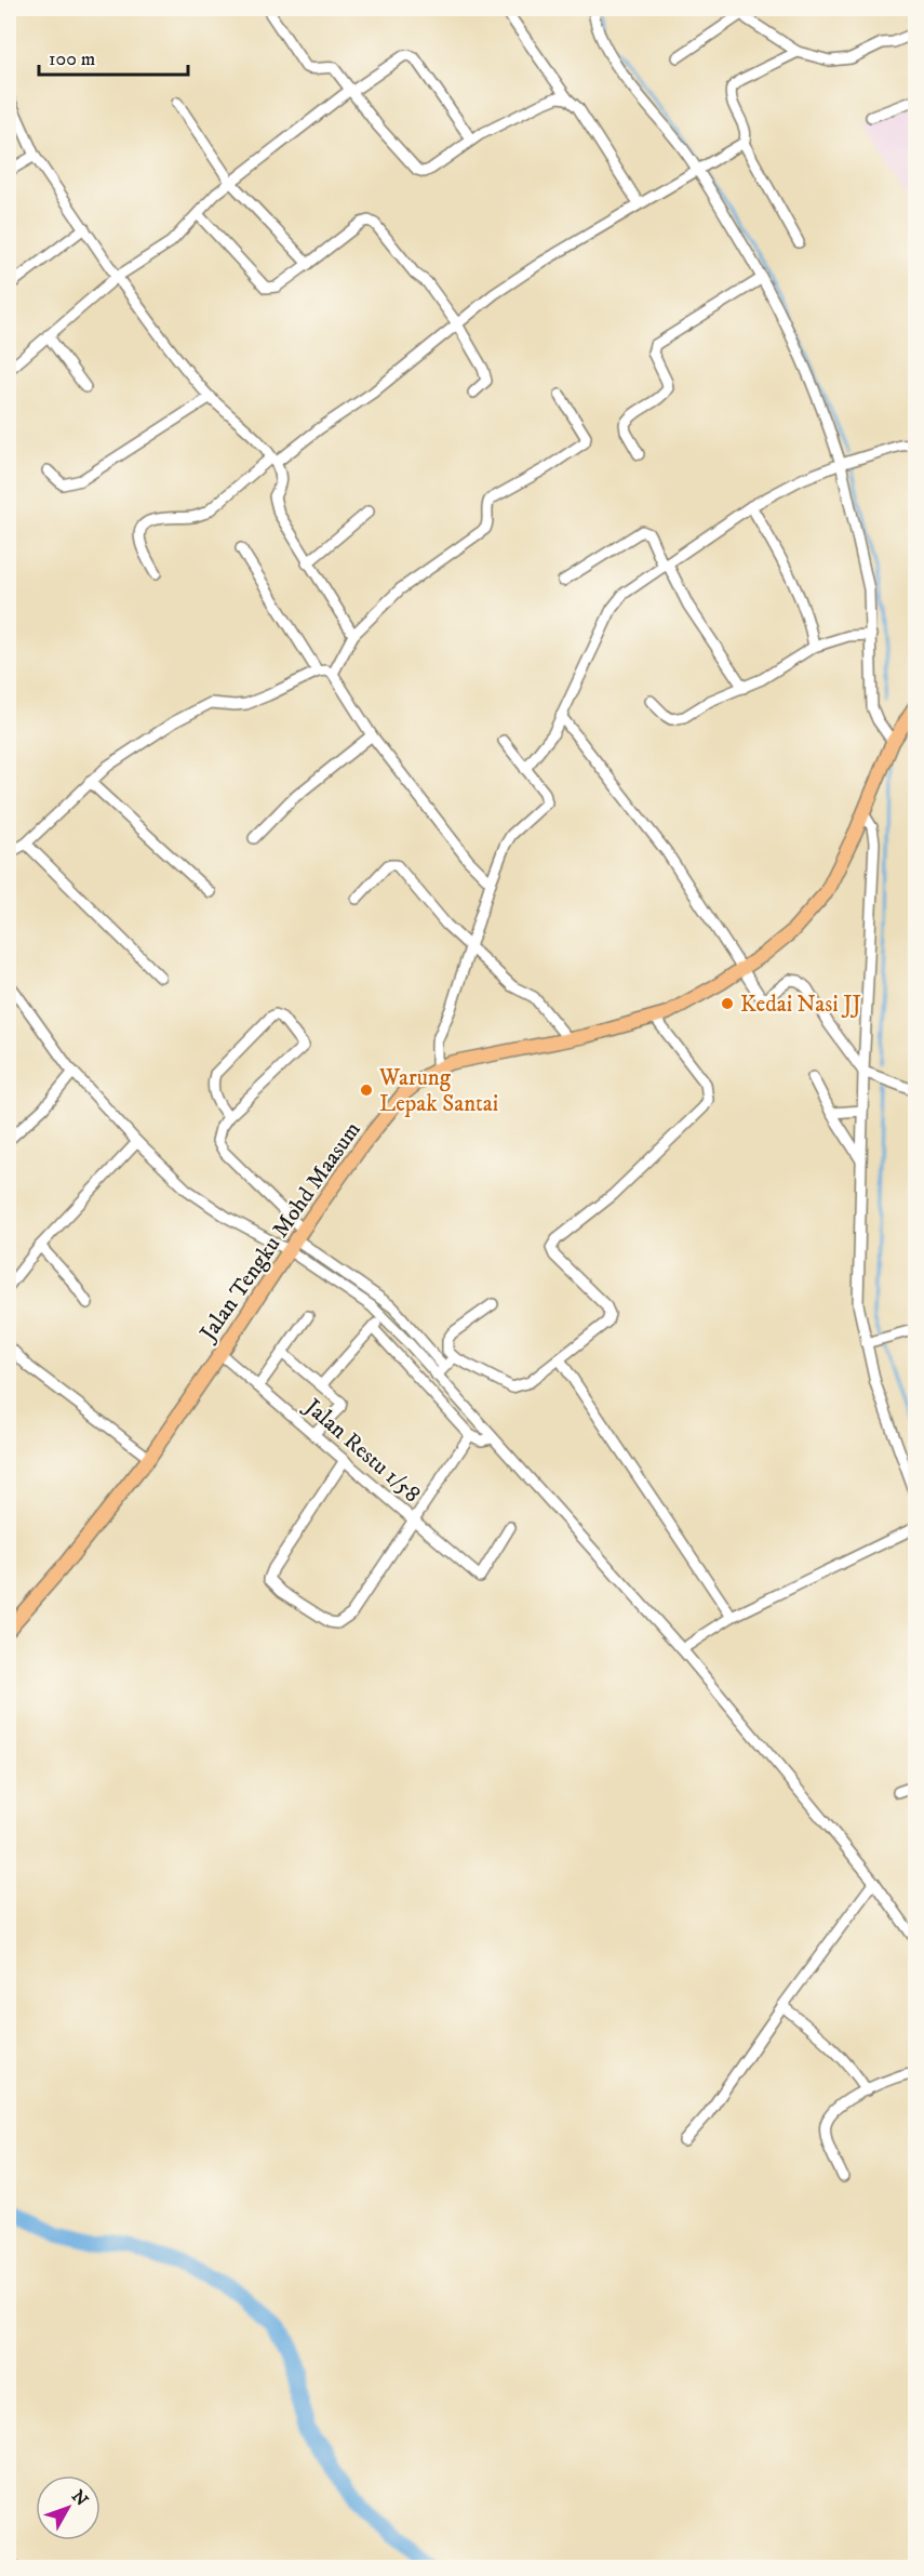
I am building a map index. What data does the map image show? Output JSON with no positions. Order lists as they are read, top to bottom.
{
  "streets": {
    "main road": ["Jalan Tengku Mohd Maasum"],
    "street": ["Jalan Restu 1/58"]
  },
  "crossings": [
    ["Jalan Tengku Mohd Maasum", "Jalan Restu 1/58"]
  ],
  "places": ["Kedai Nasi JJ", "Warung Lepak Santai"],
  "scale_bar": "100 m",
  "north": "top right"
}
